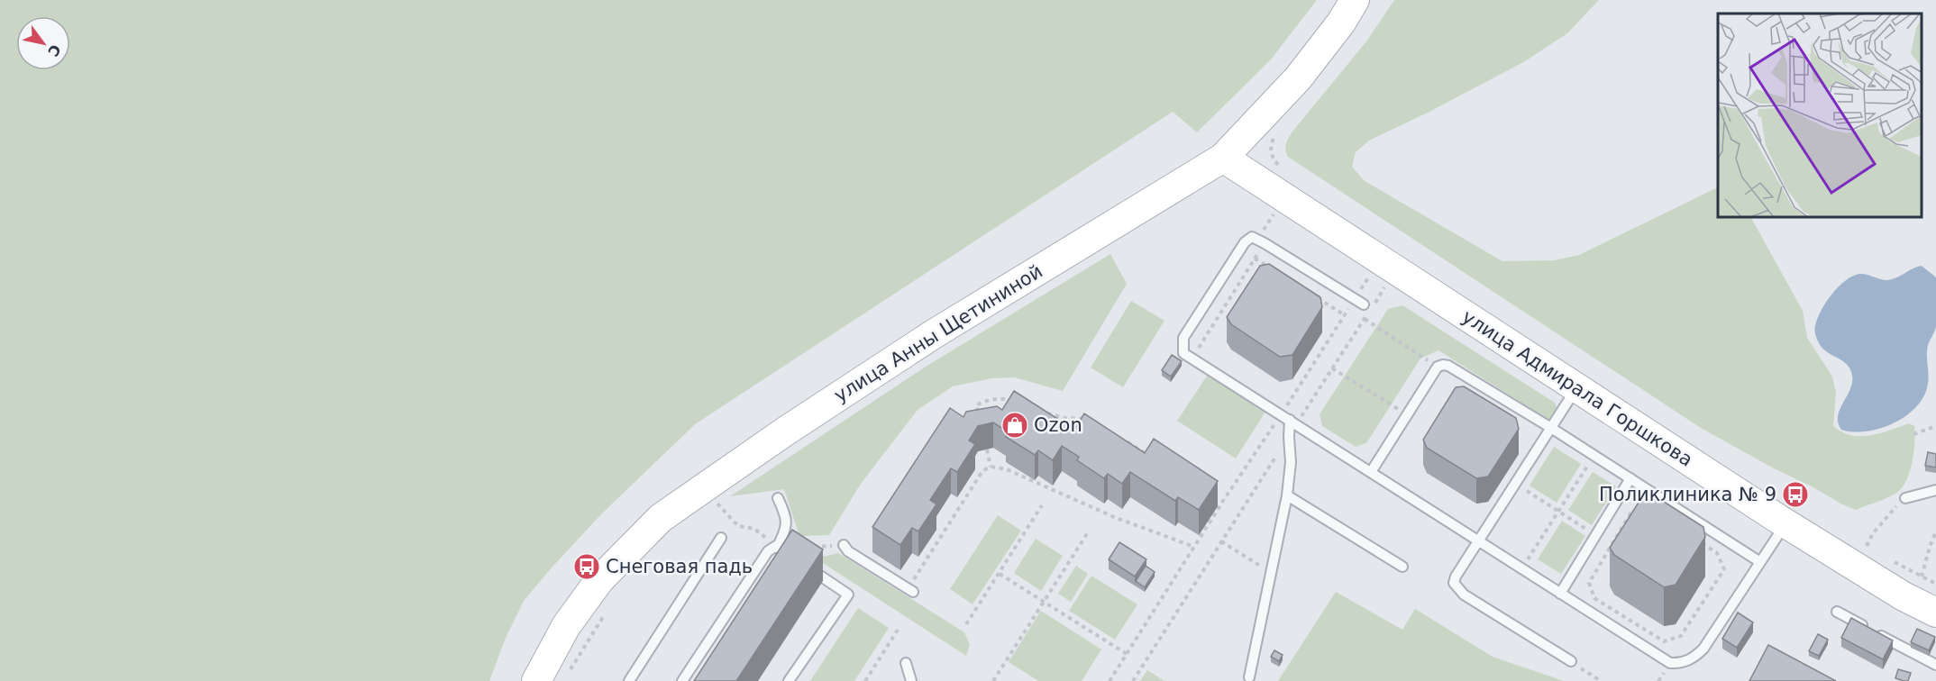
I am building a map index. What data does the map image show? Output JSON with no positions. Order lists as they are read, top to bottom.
{
  "streets": {
    "main road": ["улица Анны Щетининой", "улица Адмирала Горшкова"]
  },
  "crossings": [
    ["улица Анны Щетининой", "улица Адмирала Горшкова"]
  ],
  "places": {
    "shop": ["Ozon"],
    "bus stop": ["Поликлиника № 9", "Снеговая падь"]
  },
  "north": "bottom right"
}
